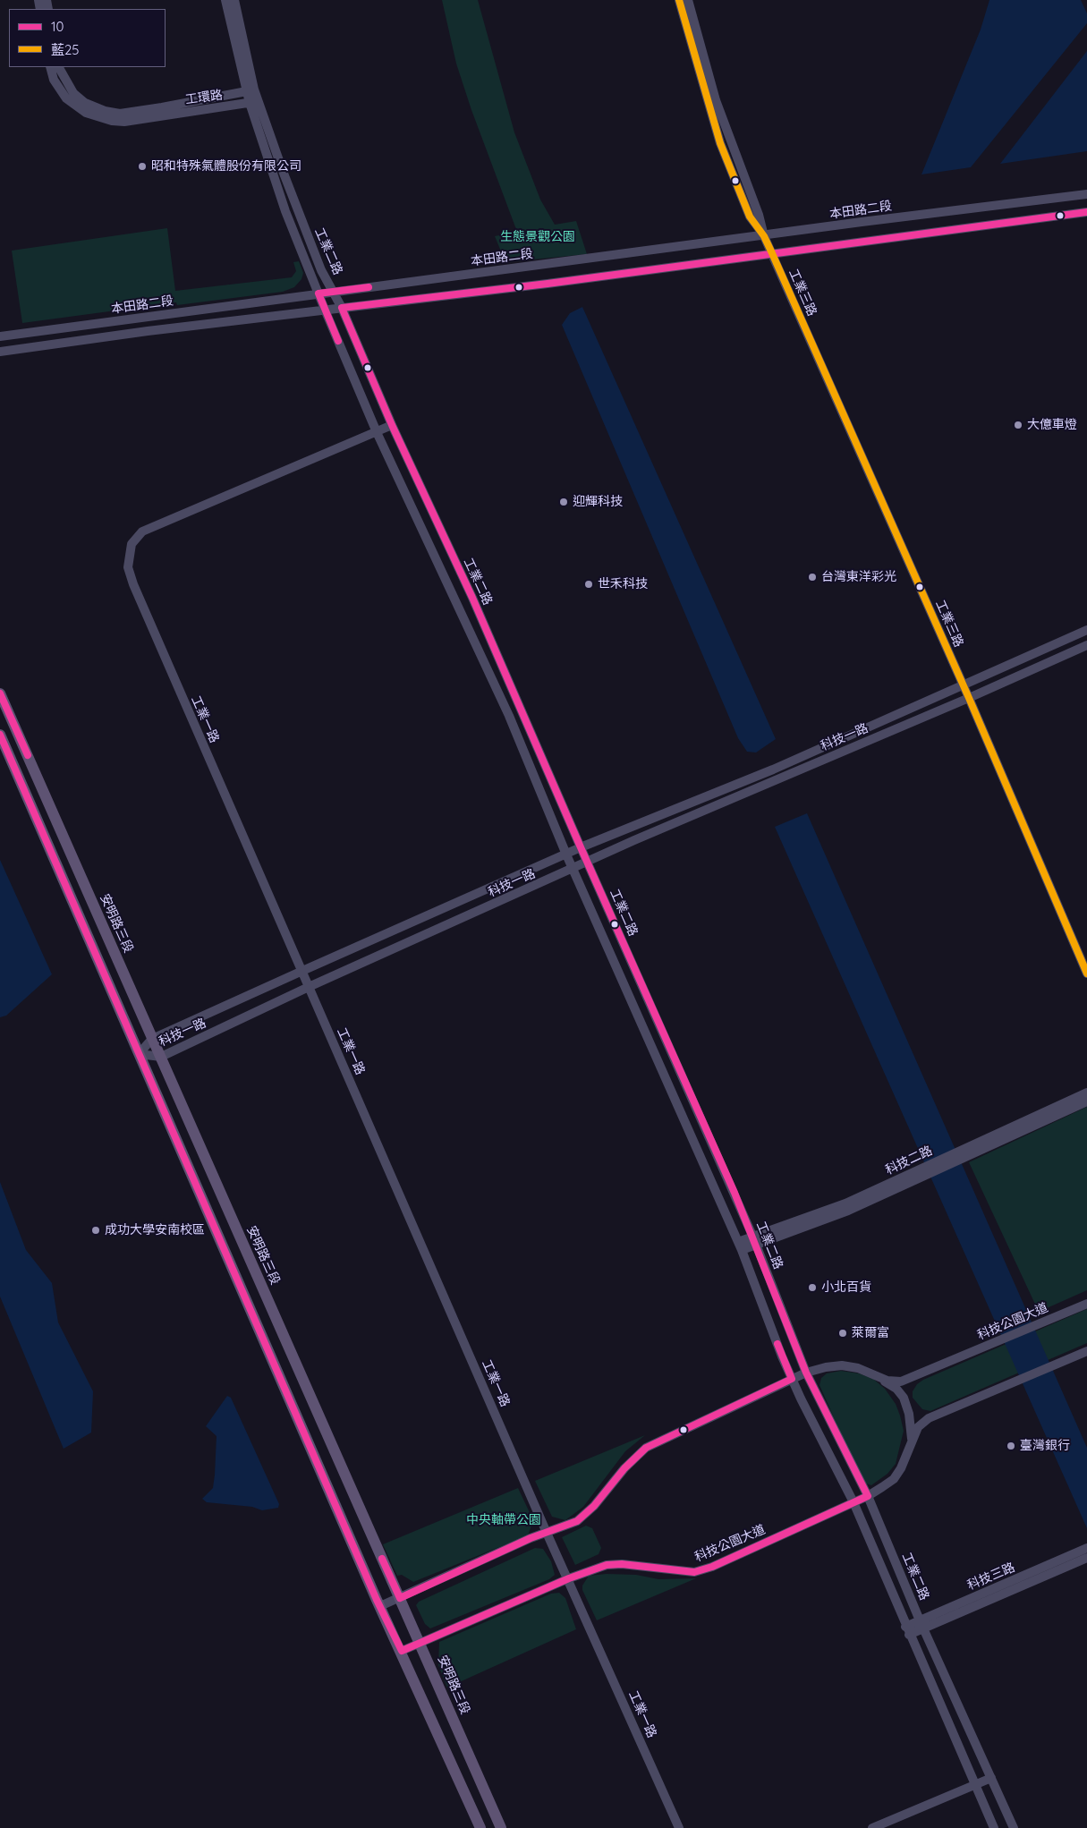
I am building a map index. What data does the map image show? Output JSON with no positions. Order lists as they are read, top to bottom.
{
  "streets": {
    "main road": ["安明路三段"],
    "street": [
      "工環路",
      "本田路二段",
      "工業二路",
      "工業三路",
      "工業一路",
      "科技一路",
      "科技二路",
      "科技公園大道",
      "科技三路"
    ]
  },
  "crossings": [
    ["工環路", "工業二路"],
    ["本田路二段", "工業二路"],
    ["本田路二段", "工業三路"],
    ["工業二路", "工業一路"],
    ["工業二路", "科技一路"],
    ["工業二路", "科技二路"],
    ["工業二路", "科技公園大道"],
    ["工業二路", "科技三路"],
    ["工業三路", "科技一路"],
    ["工業一路", "科技一路"],
    ["工業一路", "科技公園大道"],
    ["科技一路", "安明路三段"],
    ["安明路三段", "科技公園大道"]
  ],
  "parks": ["生態景觀公園", "中央軸帶公園"],
  "places": [
    "昭和特殊氣體股份有限公司",
    "大億車燈",
    "迎輝科技",
    "台灣東洋彩光",
    "世禾科技",
    "成功大學安南校區",
    "小北百貨",
    "萊爾富",
    "臺灣銀行"
  ],
  "lines": ["transit line 藍25", "transit line 10"],
  "legend": ["10", "藍25"]
}
